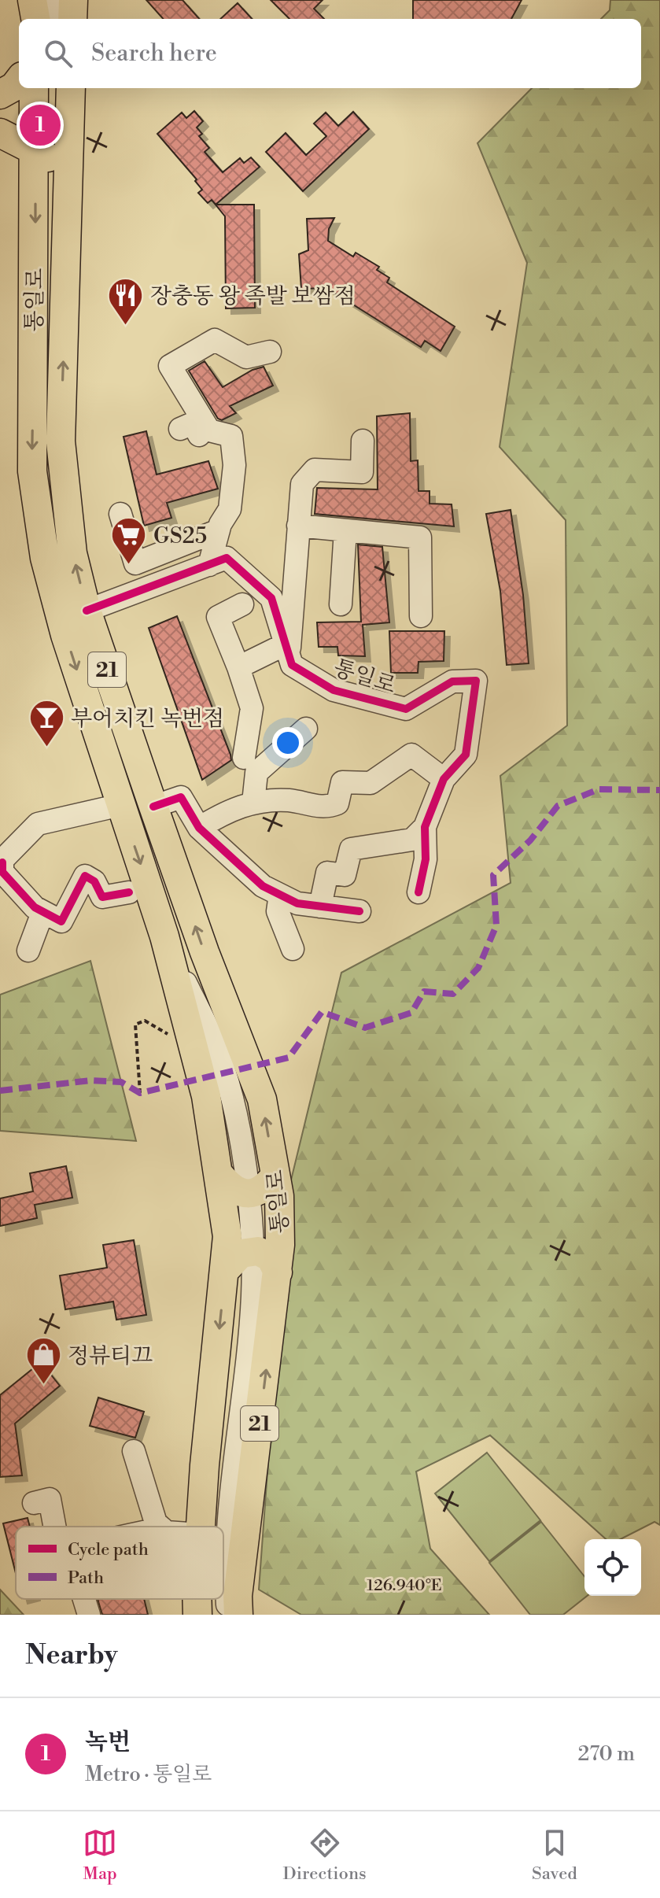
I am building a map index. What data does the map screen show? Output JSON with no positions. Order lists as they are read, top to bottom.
{
  "streets": {
    "main road": ["통일로", "21"]
  },
  "places": {
    "restaurant": ["장충동 왕 족발 보쌈점"],
    "supermarket": ["GS25"],
    "bar": ["부어치킨 녹번점"],
    "shop": ["정뷰티끄"]
  },
  "legend": ["Cycle path", "Path"],
  "page": {
    "search": "Search here",
    "pins": "1",
    "heading": "Nearby",
    "list": [
      {
        "mark": "1",
        "name": "녹번",
        "note": "Metro · 통일로",
        "value": "270 m"
      }
    ],
    "nav": ["Map", "Directions", "Saved"]
  },
  "coordinates": ["126.940°E"]
}
